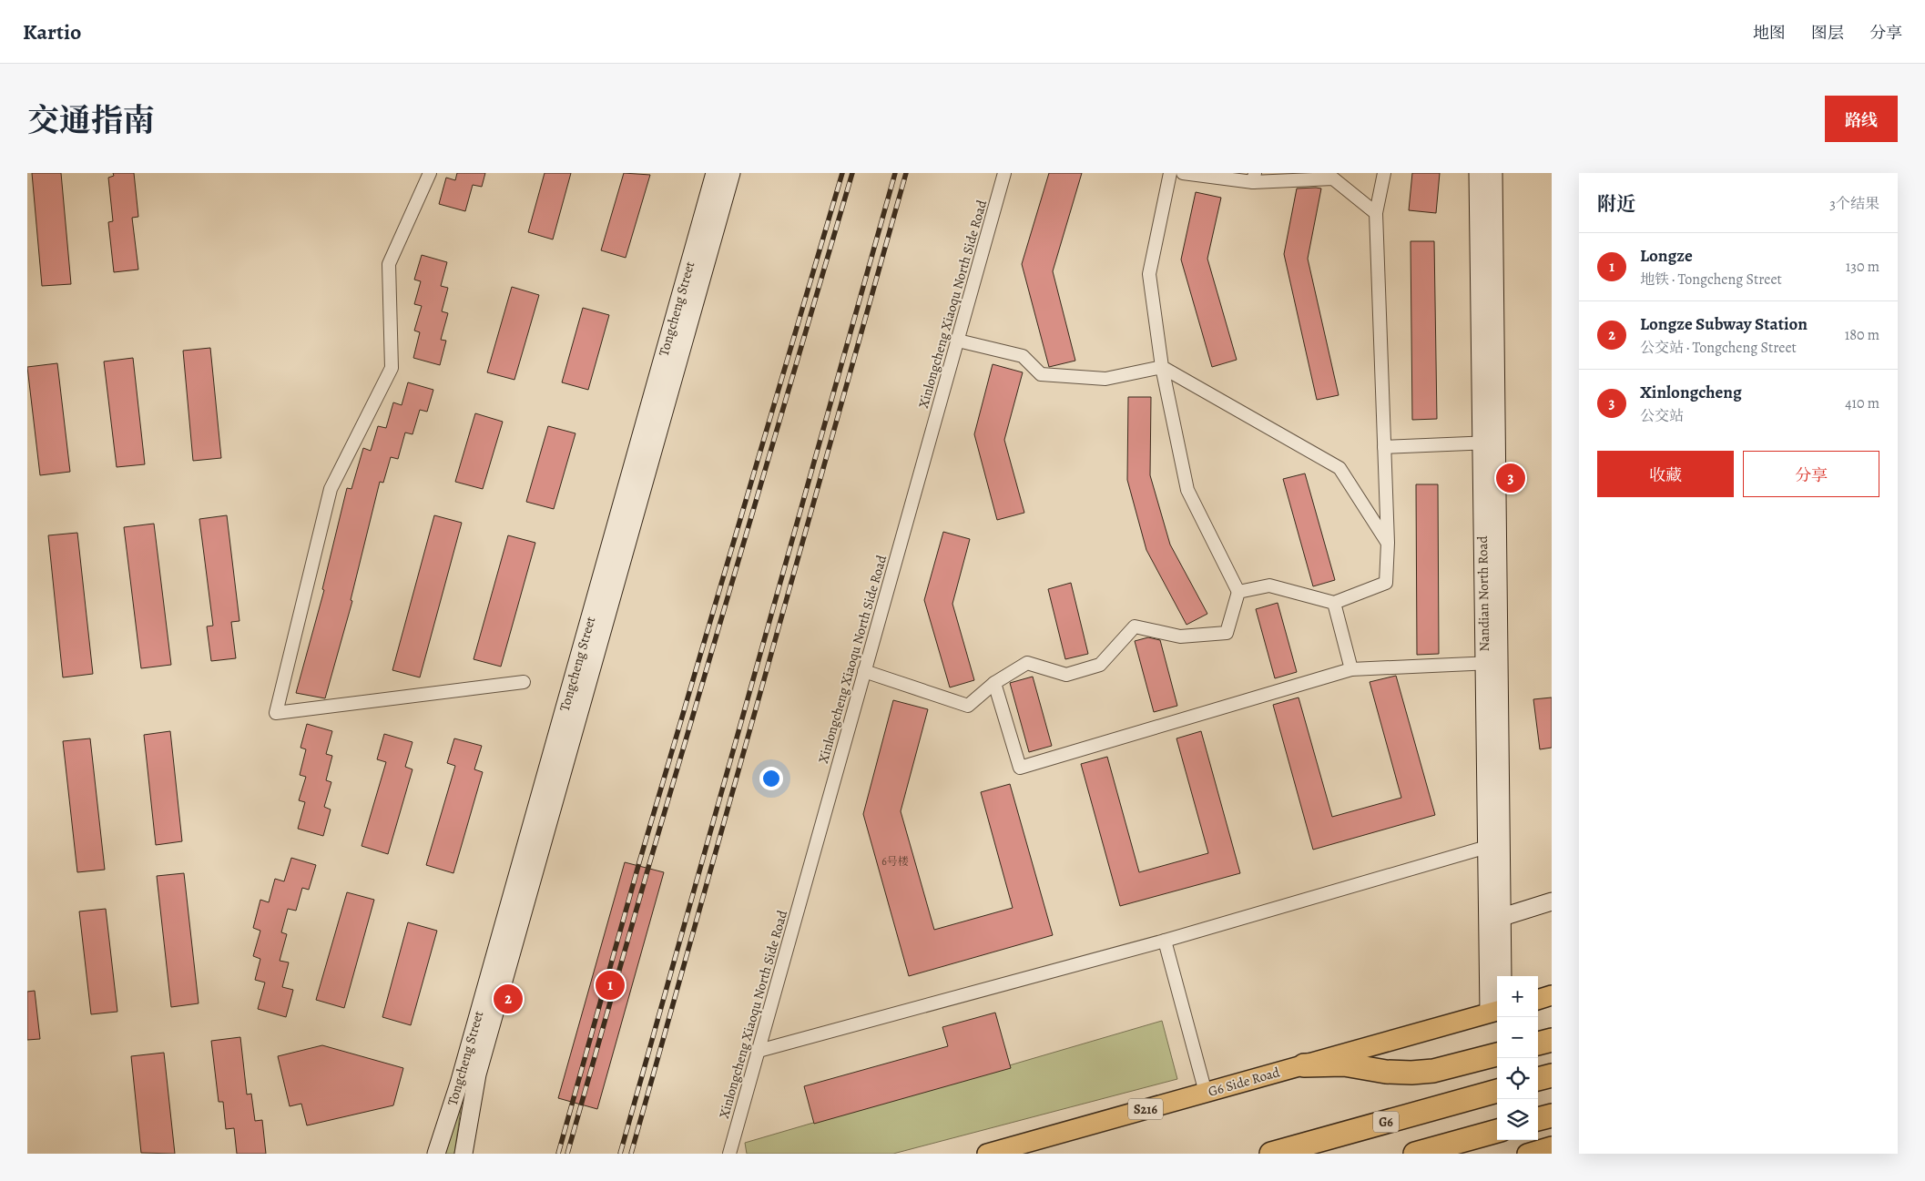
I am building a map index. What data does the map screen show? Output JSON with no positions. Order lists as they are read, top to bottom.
{
  "streets": {
    "highway": ["G6"],
    "main road": [
      "Tongcheng Street",
      "Nandian North Road",
      "G6 Side Road",
      "S216"
    ],
    "street": ["Xinlongcheng Xiaoqu North Side Road"]
  },
  "crossings": [
    ["Nandian North Road", "G6 Side Road"]
  ],
  "house_numbers": ["6号楼"],
  "page": {
    "header": "Kartio",
    "nav": ["地图", "图层", "分享"],
    "title": "交通指南",
    "buttons": [
      "路线",
      ["收藏", "分享"]
    ],
    "heading": ["附近", "3个结果"],
    "list": [
      {
        "mark": "1",
        "name": "Longze",
        "note": "地铁 · Tongcheng Street",
        "value": "130 m"
      },
      {
        "mark": "2",
        "name": "Longze Subway Station",
        "note": "公交站 · Tongcheng Street",
        "value": "180 m"
      },
      {
        "mark": "3",
        "name": "Xinlongcheng",
        "note": "公交站",
        "value": "410 m"
      }
    ],
    "pins": ["3", "1", "2"],
    "map_buttons": ["+", "−"]
  }
}
